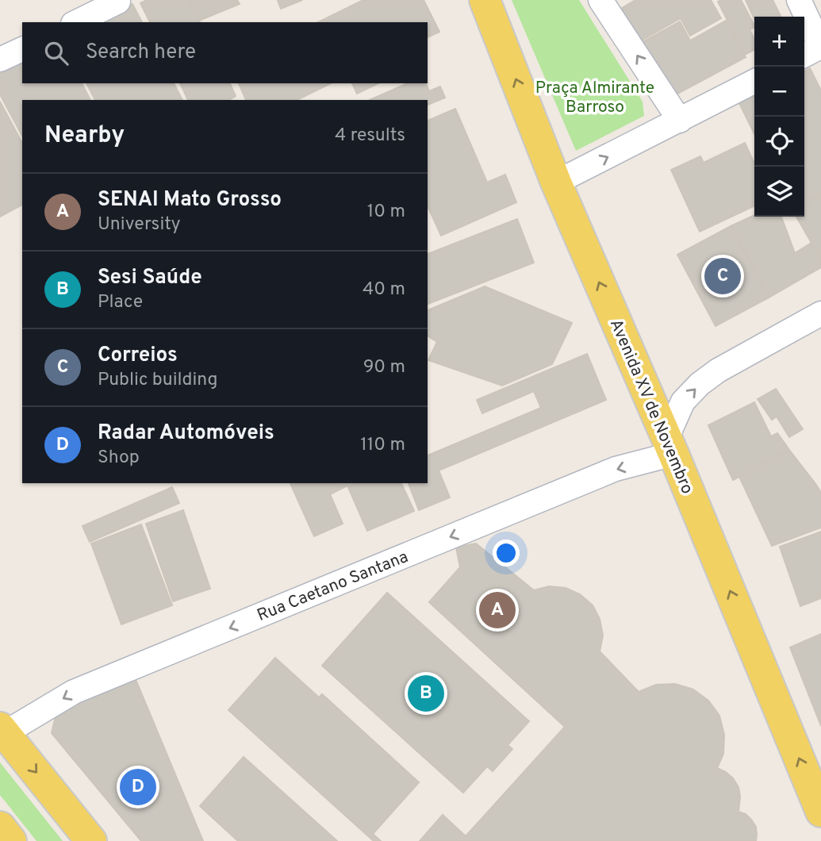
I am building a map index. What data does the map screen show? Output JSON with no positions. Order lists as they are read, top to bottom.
{
  "streets": {
    "main road": ["Avenida XV de Novembro"],
    "street": ["Rua Caetano Santana"]
  },
  "crossings": [
    ["Avenida XV de Novembro", "Rua Caetano Santana"]
  ],
  "one_way": ["Avenida XV de Novembro", "Rua Caetano Santana"],
  "parks": ["Praça Almirante Barroso"],
  "page": {
    "map_buttons": ["+", "−"],
    "search": "Search here",
    "heading": ["Nearby", "4 results"],
    "list": [
      {
        "mark": "A",
        "name": "SENAI Mato Grosso",
        "note": "University",
        "value": "10 m"
      },
      {
        "mark": "B",
        "name": "Sesi Saúde",
        "note": "Place",
        "value": "40 m"
      },
      {
        "mark": "C",
        "name": "Correios",
        "note": "Public building",
        "value": "90 m"
      },
      {
        "mark": "D",
        "name": "Radar Automóveis",
        "note": "Shop",
        "value": "110 m"
      }
    ],
    "pins": [
      "C",
      "A",
      "B",
      "D"
    ]
  }
}
